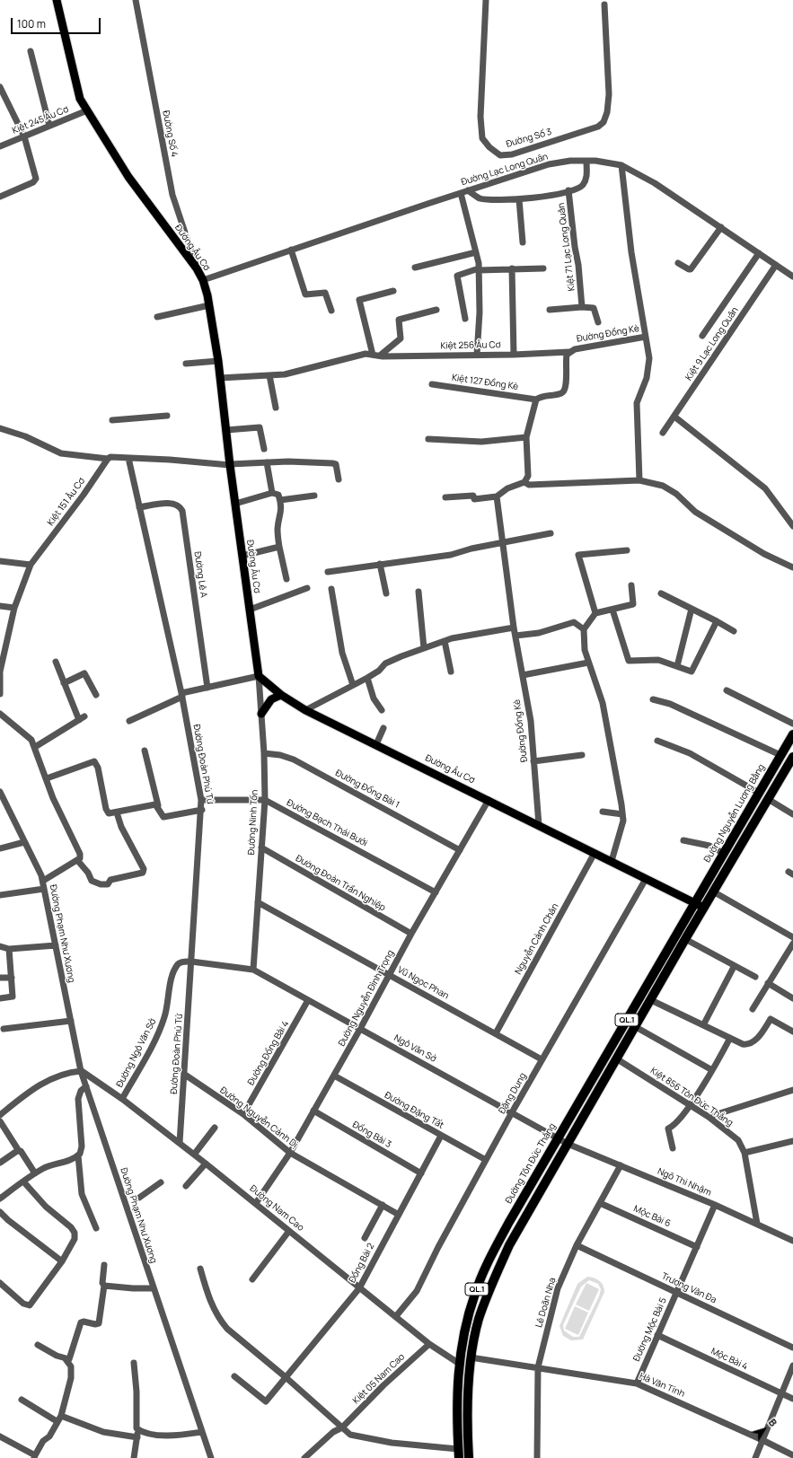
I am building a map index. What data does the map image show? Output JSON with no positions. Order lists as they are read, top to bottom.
{
  "streets": {
    "highway": ["Đường Nguyễn Lương Bằng", "QL.1", "Đường Tôn Đức Thắng"],
    "main road": ["Đường Âu Cơ"],
    "street": [
      "Kiệt 245 Âu Cơ",
      "Đường Số 4",
      "Đường Số 3",
      "Đường Lạc Long Quân",
      "Kiệt 71 Lạc Long Quân",
      "Đường Đồng Kè",
      "Kiệt 9 Lạc Long Quân",
      "Kiệt 256 Âu Cơ",
      "Kiệt 127 Đồng Kè",
      "Kiệt 151 Âu Cơ",
      "Đường Lê A",
      "Đường Đoàn Phú Tứ",
      "Đường Đồng Bài 1",
      "Đường Ninh Tốn",
      "Đường Bạch Thái Bưởi",
      "Đường Đoàn Trần Nghiệp",
      "Đường Phạm Như Xương",
      "Nguyễn Cảnh Chân",
      "Vũ Ngọc Phan",
      "Đường Nguyễn Đình Trọng",
      "Ngô Văn Sở",
      "Đường Ngô Văn Sở",
      "Đường Đồng Bài 4",
      "Đặng Dung",
      "Kiệt 856 Tôn Đức Thắng",
      "Đường Đặng Tất",
      "Đường Nguyễn Cảnh Dị",
      "Đồng Bài 3",
      "Ngô Thì Nhậm",
      "Đường Nam Cao",
      "Mộc Bài 6",
      "Đồng Bài 2",
      "Trương Văn Đa",
      "Lê Doãn Nhạ",
      "Đường Mộc Bài 5",
      "Mộc Bài 4",
      "Kiệt 05 Nam Cao",
      "Hà Văn Tính"
    ]
  },
  "crossings": [
    ["Kiệt 245 Âu Cơ", "Đường Âu Cơ"],
    ["Đường Số 4", "Đường Âu Cơ"],
    ["Đường Lạc Long Quân", "Kiệt 71 Lạc Long Quân"],
    ["Đường Lạc Long Quân", "Đường Âu Cơ"],
    ["Đường Lạc Long Quân", "Đường Đồng Kè"],
    ["Đường Lạc Long Quân", "Kiệt 9 Lạc Long Quân"],
    ["Đường Âu Cơ", "Đường Đồng Kè"],
    ["Đường Âu Cơ", "Kiệt 256 Âu Cơ"],
    ["Đường Âu Cơ", "Đường Nguyễn Lương Bằng"],
    ["Đường Âu Cơ", "Đường Ninh Tốn"],
    ["Đường Âu Cơ", "Nguyễn Cảnh Chân"],
    ["Đường Âu Cơ", "Đường Nguyễn Đình Trọng"],
    ["Đường Âu Cơ", "QL.1"],
    ["Đường Âu Cơ", "Đặng Dung"],
    ["Đường Âu Cơ", "Đường Tôn Đức Thắng"],
    ["Đường Đồng Kè", "Kiệt 256 Âu Cơ"],
    ["Đường Đồng Kè", "Kiệt 127 Đồng Kè"],
    ["Đường Lê A", "Đường Đoàn Phú Tứ"],
    ["Đường Đoàn Phú Tứ", "Đường Bạch Thái Bưởi"],
    ["Đường Đoàn Phú Tứ", "Đường Ngô Văn Sở"],
    ["Đường Đoàn Phú Tứ", "Đường Nguyễn Cảnh Dị"],
    ["Đường Đoàn Phú Tứ", "Đường Nam Cao"],
    ["Đường Đồng Bài 1", "Đường Ninh Tốn"],
    ["Đường Đồng Bài 1", "Đường Nguyễn Đình Trọng"],
    ["Đường Nguyễn Lương Bằng", "Đường Tôn Đức Thắng"],
    ["Đường Ninh Tốn", "Đường Bạch Thái Bưởi"],
    ["Đường Ninh Tốn", "Đường Đoàn Trần Nghiệp"],
    ["Đường Ninh Tốn", "Vũ Ngọc Phan"],
    ["Đường Ninh Tốn", "Ngô Văn Sở"],
    ["Đường Ninh Tốn", "Đường Ngô Văn Sở"],
    ["Đường Bạch Thái Bưởi", "Đường Nguyễn Đình Trọng"],
    ["Đường Đoàn Trần Nghiệp", "Đường Nguyễn Đình Trọng"],
    ["Đường Phạm Như Xương", "Đường Nam Cao"],
    ["Nguyễn Cảnh Chân", "Vũ Ngọc Phan"],
    ["Vũ Ngọc Phan", "Đường Nguyễn Đình Trọng"],
    ["Vũ Ngọc Phan", "Đặng Dung"],
    ["Đường Nguyễn Đình Trọng", "Ngô Văn Sở"],
    ["Đường Nguyễn Đình Trọng", "Đường Đặng Tất"],
    ["Đường Nguyễn Đình Trọng", "Đường Nguyễn Cảnh Dị"],
    ["Đường Nguyễn Đình Trọng", "Đồng Bài 3"],
    ["Đường Nguyễn Đình Trọng", "Đường Nam Cao"],
    ["QL.1", "Ngô Văn Sở"],
    ["QL.1", "Kiệt 856 Tôn Đức Thắng"],
    ["QL.1", "Ngô Thì Nhậm"],
    ["QL.1", "Hà Văn Tính"],
    ["Ngô Văn Sở", "Đường Ngô Văn Sở"],
    ["Ngô Văn Sở", "Đường Đồng Bài 4"],
    ["Ngô Văn Sở", "Đặng Dung"],
    ["Ngô Văn Sở", "Đường Tôn Đức Thắng"],
    ["Ngô Văn Sở", "Ngô Thì Nhậm"],
    ["Đường Ngô Văn Sở", "Đường Nam Cao"],
    ["Đường Đồng Bài 4", "Đường Nguyễn Cảnh Dị"],
    ["Đặng Dung", "Đường Đặng Tất"],
    ["Đặng Dung", "Đường Nam Cao"],
    ["Kiệt 856 Tôn Đức Thắng", "Ngô Thì Nhậm"],
    ["Đường Đặng Tất", "Đồng Bài 2"],
    ["Đường Nguyễn Cảnh Dị", "Đồng Bài 2"],
    ["Đồng Bài 3", "Đồng Bài 2"],
    ["Đường Tôn Đức Thắng", "Đường Nam Cao"],
    ["Ngô Thì Nhậm", "Lê Doãn Nhạ"],
    ["Ngô Thì Nhậm", "Đường Mộc Bài 5"],
    ["Đường Nam Cao", "Đồng Bài 2"],
    ["Đường Nam Cao", "Kiệt 05 Nam Cao"],
    ["Mộc Bài 6", "Lê Doãn Nhạ"],
    ["Mộc Bài 6", "Đường Mộc Bài 5"],
    ["Trương Văn Đa", "Lê Doãn Nhạ"],
    ["Trương Văn Đa", "Đường Mộc Bài 5"],
    ["Lê Doãn Nhạ", "Hà Văn Tính"],
    ["Đường Mộc Bài 5", "Mộc Bài 4"],
    ["Đường Mộc Bài 5", "Hà Văn Tính"]
  ],
  "scale_bar": "100 m",
  "north": "top right"
}
